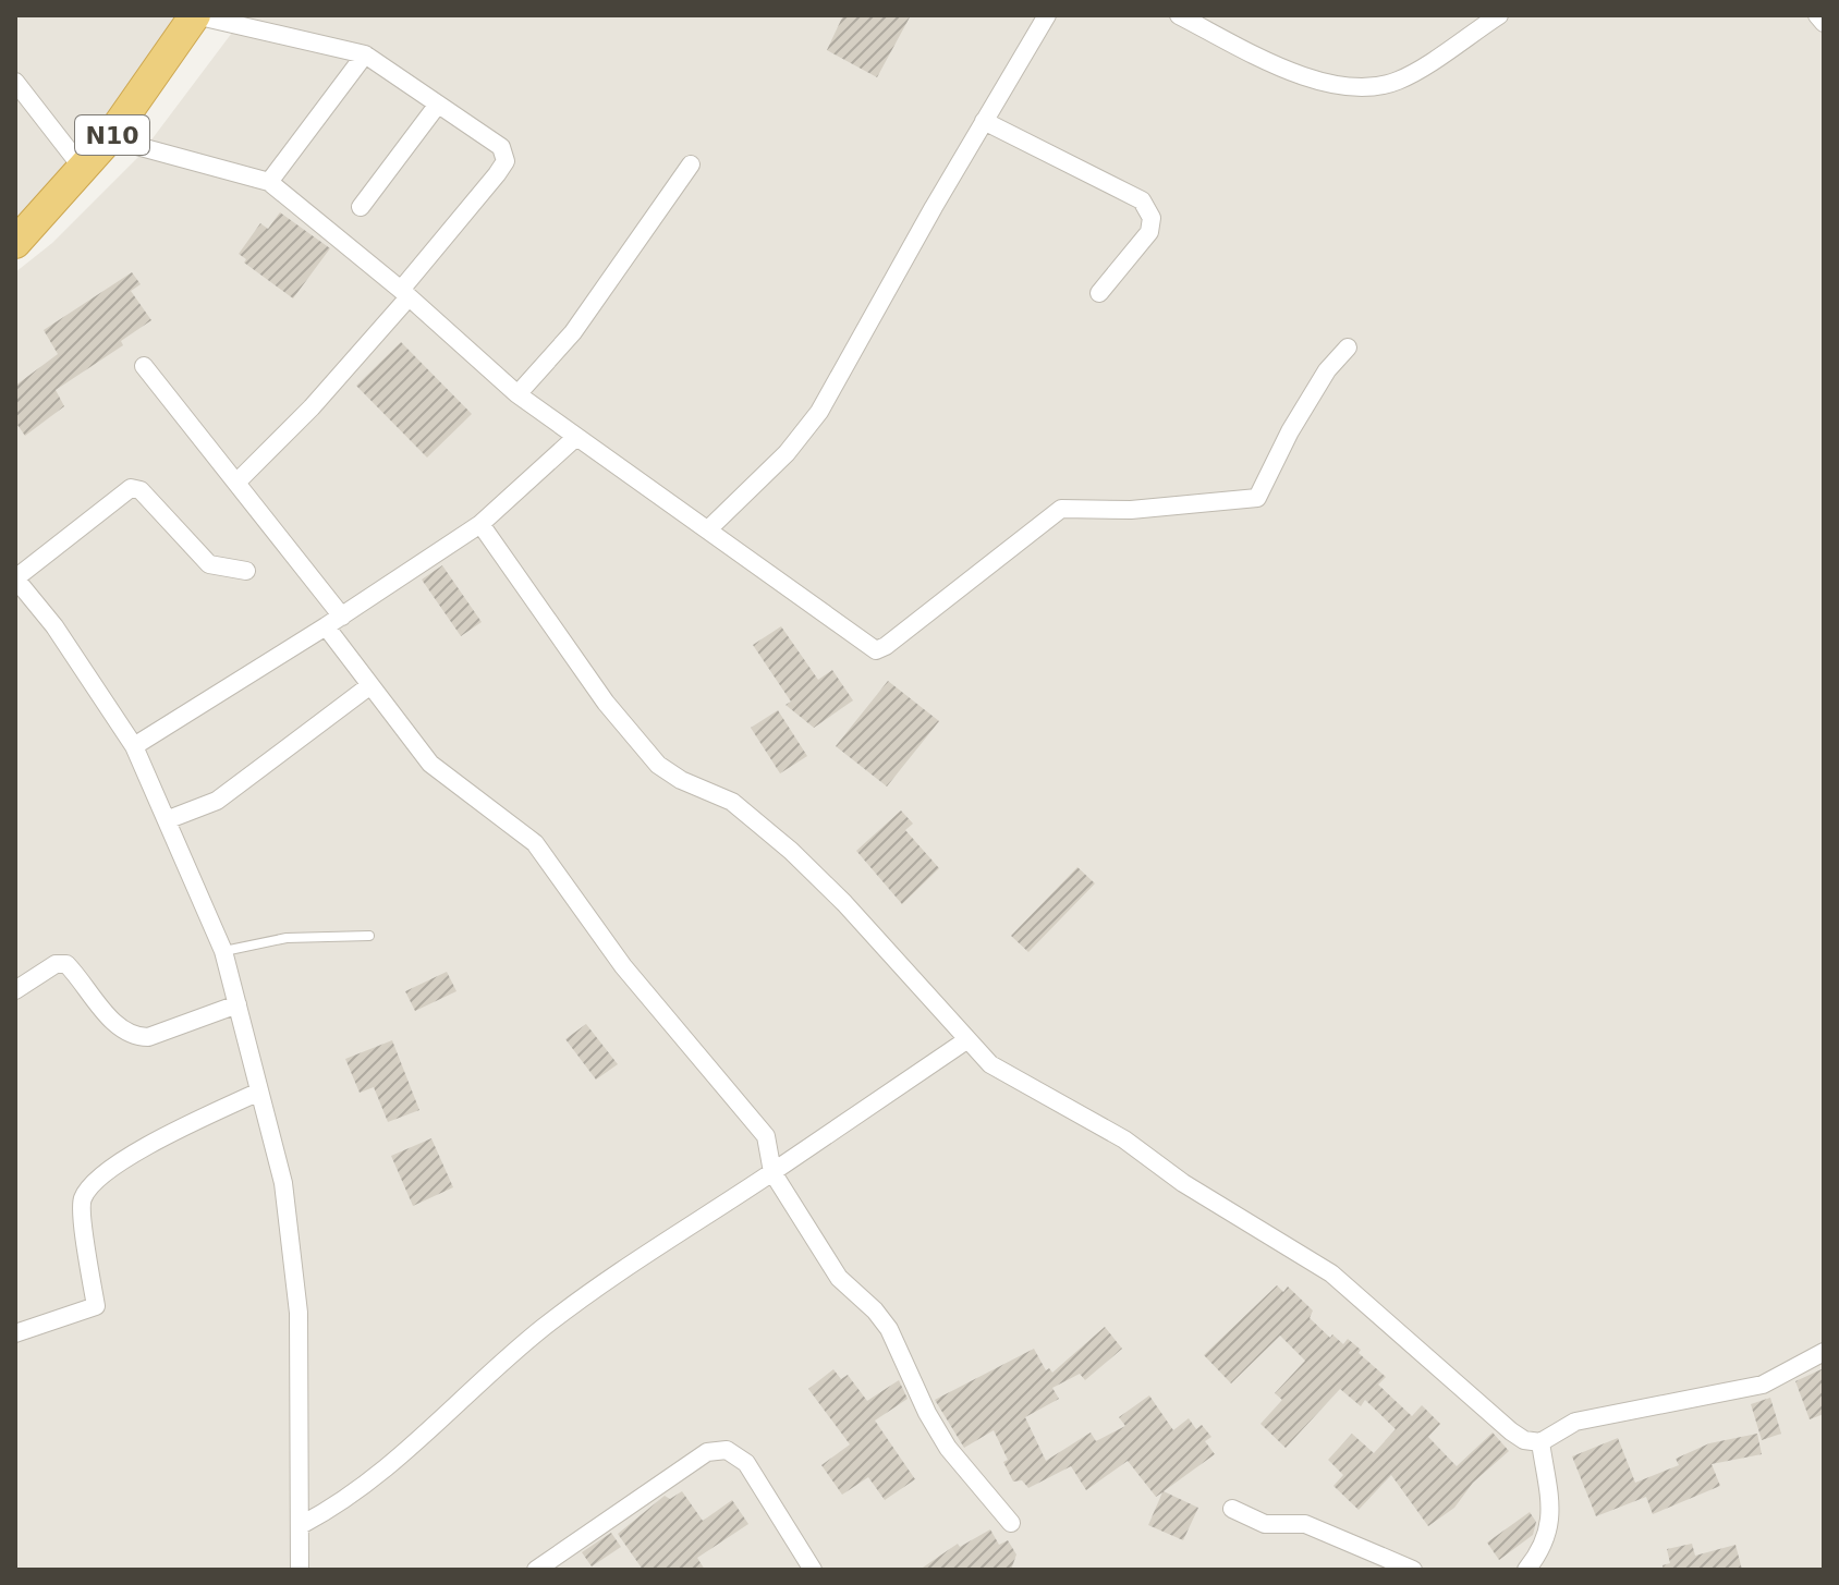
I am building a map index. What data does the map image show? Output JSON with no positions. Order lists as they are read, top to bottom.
{
  "streets": {
    "highway": ["N10"]
  }
}
